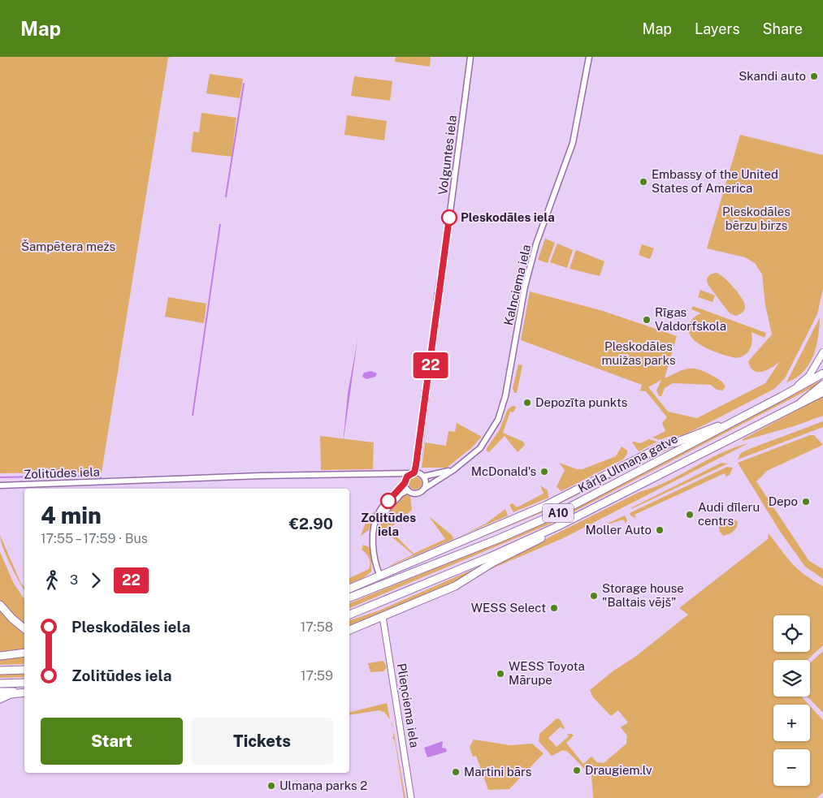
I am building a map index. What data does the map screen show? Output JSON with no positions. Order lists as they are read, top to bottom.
{
  "streets": {
    "highway": ["Kārļa Ulmaņa gatve", "A10"],
    "main road": ["Plieņciema iela"],
    "street": ["Volguntes iela", "Kalnciema iela", "Zolitūdes iela"]
  },
  "crossings": [
    ["Volguntes iela", "Kalnciema iela"],
    ["Volguntes iela", "Zolitūdes iela"],
    ["Kalnciema iela", "Zolitūdes iela"]
  ],
  "parks": ["Pleskodāles bērzu birzs", "Šampētera mežs", "Pleskodāles muižas parks"],
  "places": [
    "Skandi auto",
    "Embassy of the United States of America",
    "Pleskodāles iela",
    "Rīgas Valdorfskola",
    "Depozīta punkts",
    "McDonald's",
    "Zolitūdes iela",
    "Depo",
    "Audi dīleru centrs",
    "Moller Auto",
    "Storage house \"Baltais vējš\"",
    "WESS Select",
    "WESS Toyota Mārupe",
    "Draugiem.lv",
    "Martini bārs",
    "Ulmaņa parks 2"
  ],
  "lines": ["bus line 22"],
  "page": {
    "header": "Map",
    "nav": ["Map", "Layers", "Share"],
    "on_map": "22",
    "heading": ["4 min", "17:55 – 17:59 · Bus", "€2.90"],
    "legs": ["3", "22"],
    "list": [
      {
        "name": "Pleskodāles iela",
        "value": "17:58"
      },
      {
        "name": "Zolitūdes iela",
        "value": "17:59"
      }
    ],
    "map_buttons": ["+", "−"],
    "buttons": ["Start", "Tickets"]
  }
}
